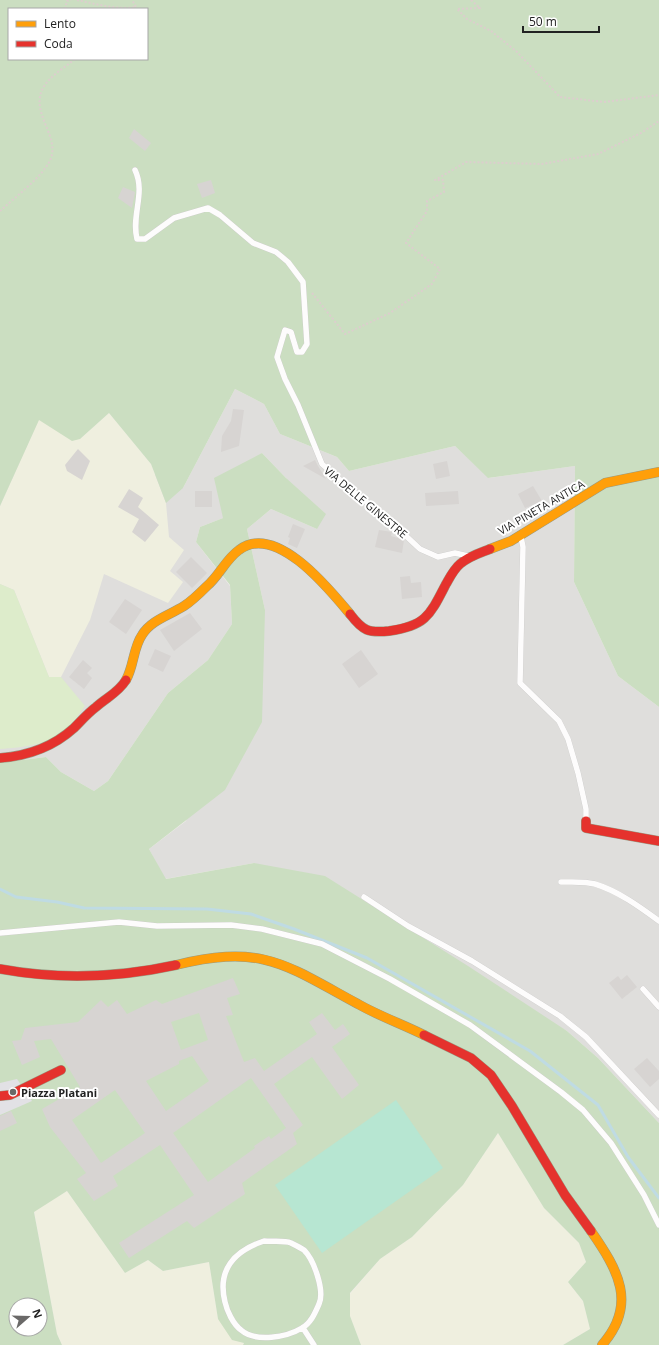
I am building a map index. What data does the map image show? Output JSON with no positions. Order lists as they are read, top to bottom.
{
  "streets": {
    "street": ["VIA PINETA ANTICA"],
    "lane": ["VIA DELLE GINESTRE"]
  },
  "crossings": [
    ["VIA DELLE GINESTRE", "VIA PINETA ANTICA"]
  ],
  "places": ["Piazza Platani"],
  "legend": ["Lento", "Coda"],
  "scale_bar": "50 m",
  "north": "right"
}
